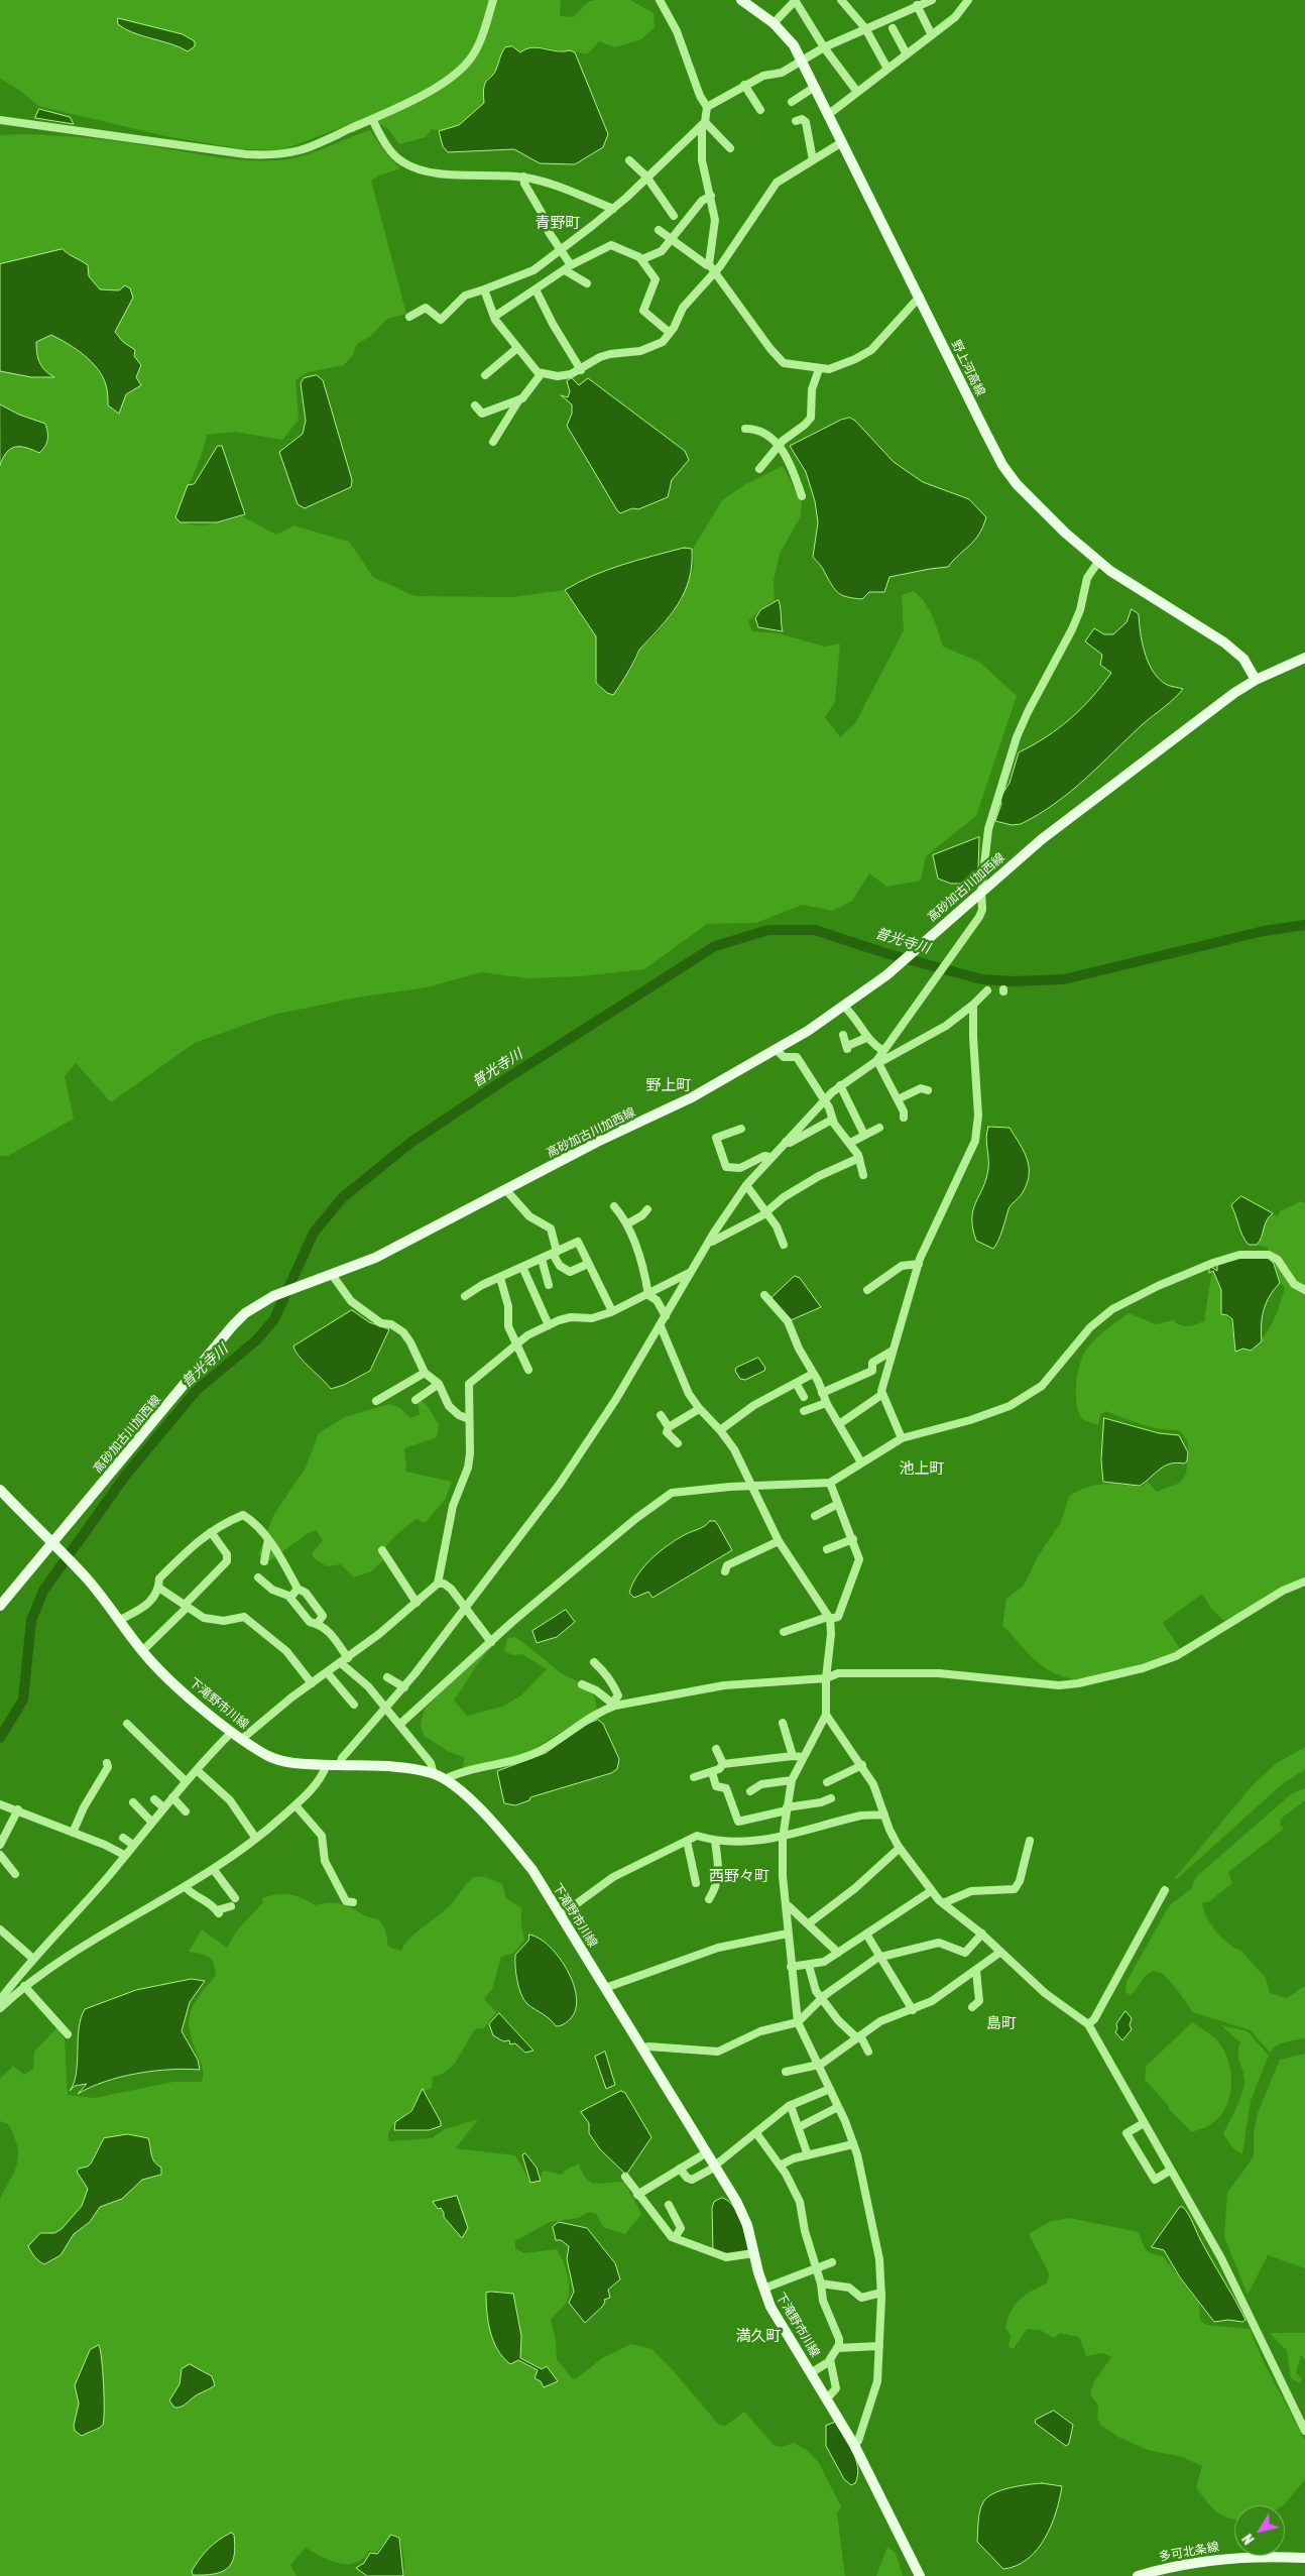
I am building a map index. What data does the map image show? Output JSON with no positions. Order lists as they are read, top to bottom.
{
  "streets": {
    "main road": [
      "野上河高線",
      "高砂加古川加西線",
      "下滝野市川線",
      "多可北条線"
    ]
  },
  "crossings": [
    ["野上河高線", "高砂加古川加西線"],
    ["高砂加古川加西線", "下滝野市川線"]
  ],
  "districts": [
    "青野町",
    "野上町",
    "池上町",
    "西野々町",
    "島町",
    "満久町"
  ],
  "water": ["普光寺川"],
  "north": "bottom left"
}
